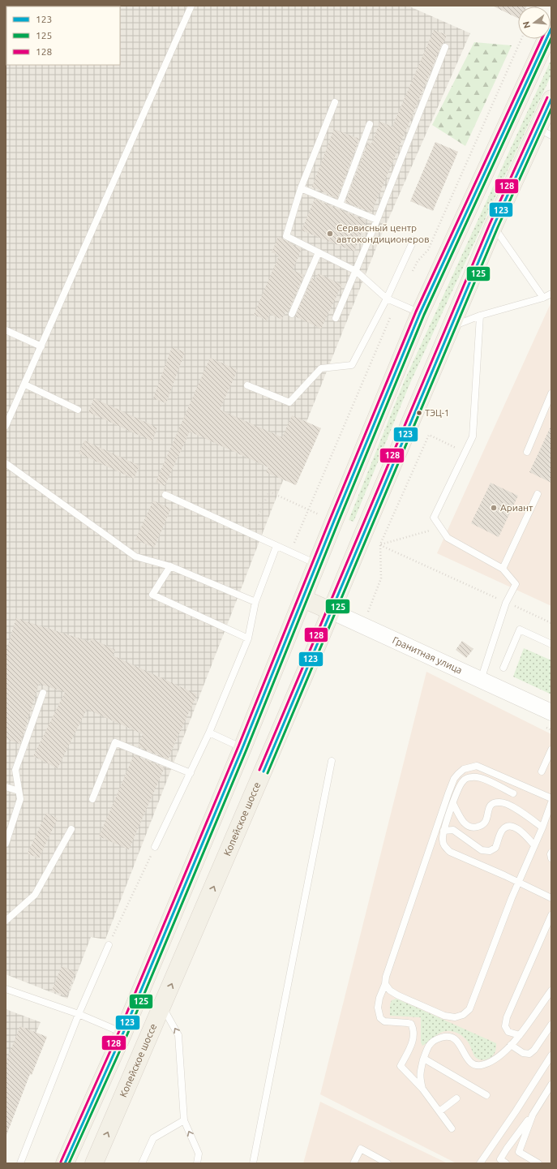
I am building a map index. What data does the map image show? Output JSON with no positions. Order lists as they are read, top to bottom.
{
  "streets": {
    "main road": ["Гранитная улица", "Копейское шоссе"]
  },
  "crossings": [
    ["Гранитная улица", "Копейское шоссе"]
  ],
  "places": ["Сервисный центр автокондиционеров", "ТЭЦ-1", "Ариант"],
  "lines": ["transit line 123", "transit line 125", "transit line 128"],
  "legend": ["123", "125", "128"],
  "north": "left"
}
